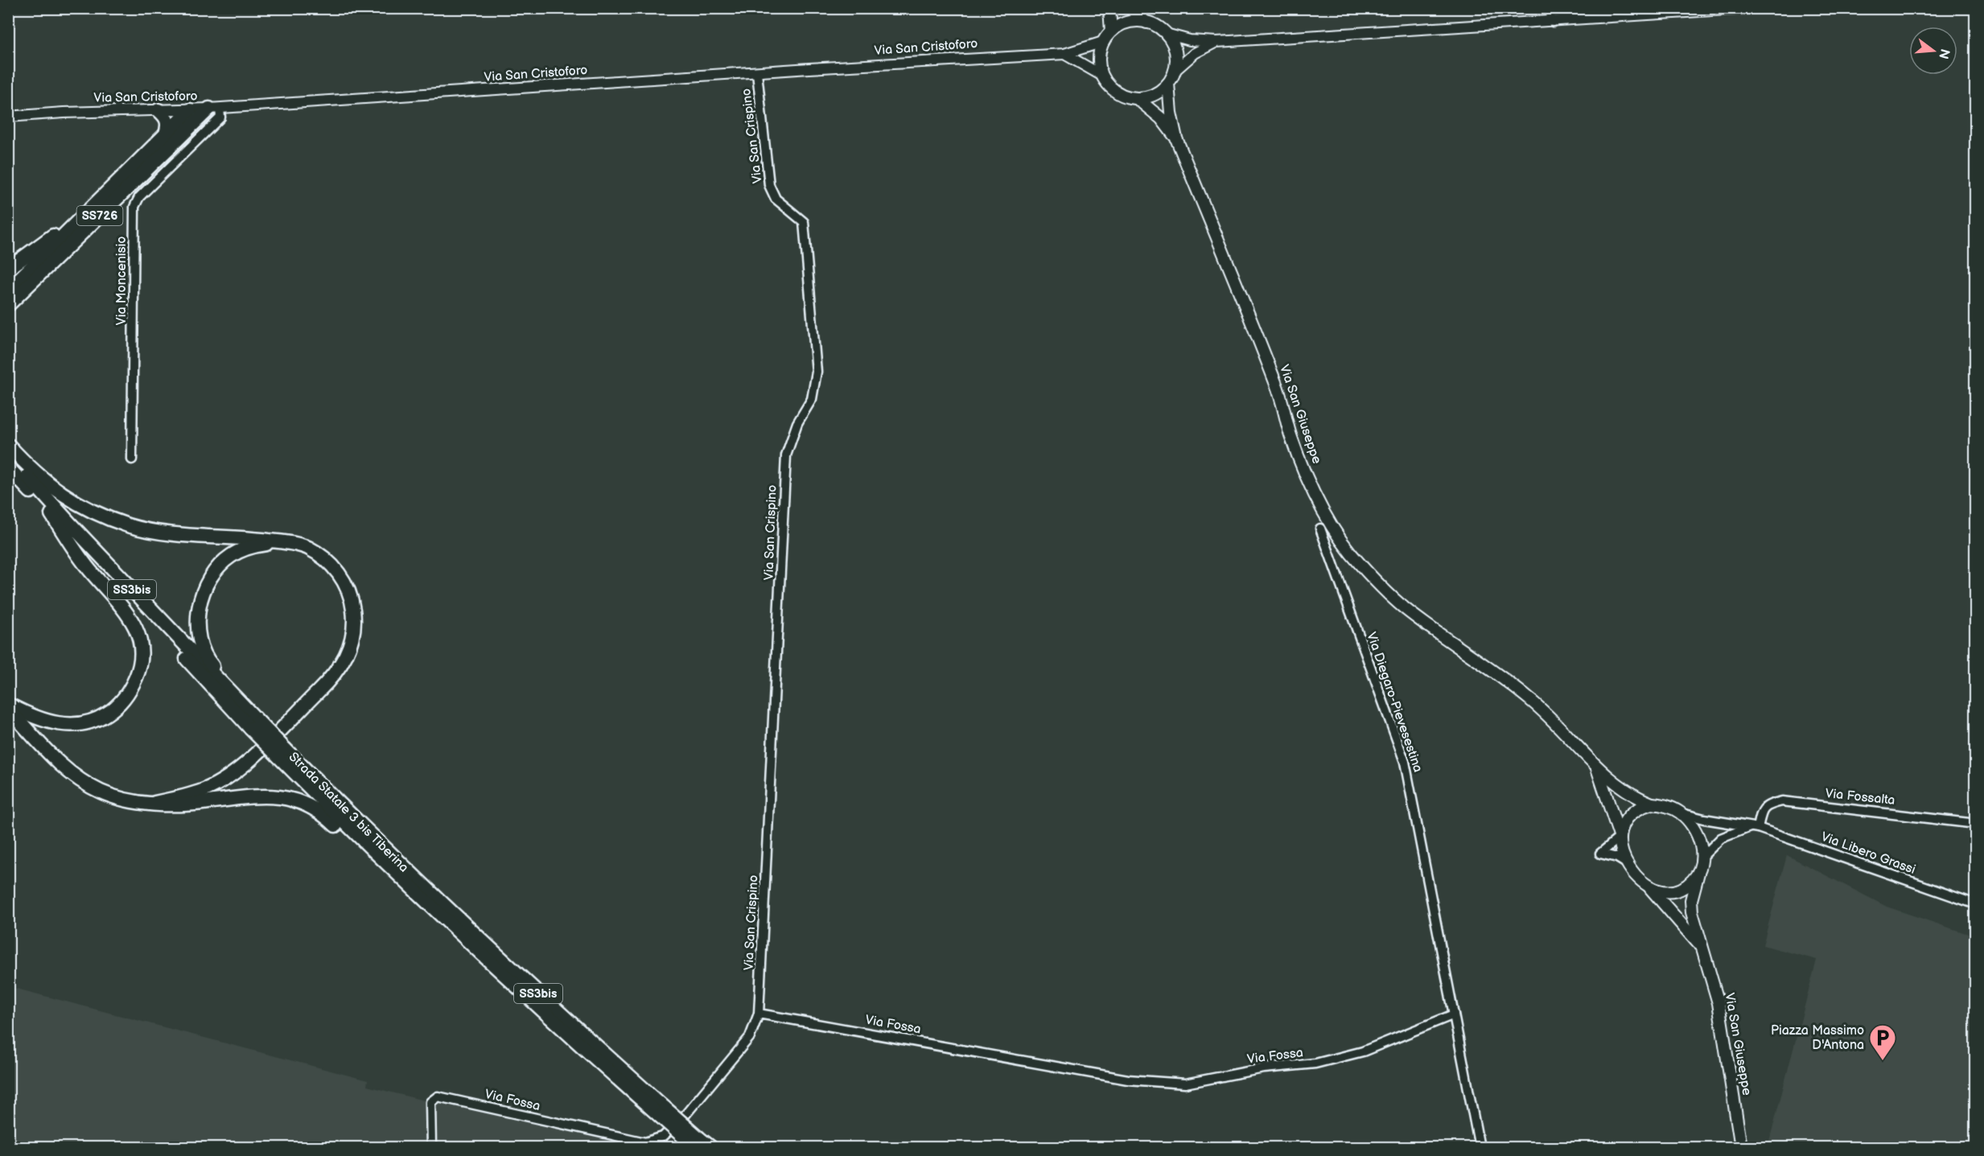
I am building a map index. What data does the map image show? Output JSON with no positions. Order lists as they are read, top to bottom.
{
  "streets": {
    "highway": ["SS726", "SS3bis", "Strada Statale 3 bis Tiberina"],
    "main road": ["Via San Giuseppe"],
    "street": [
      "Via San Cristoforo",
      "Via San Crispino",
      "Via Moncenisio",
      "Via Diegaro-Pievesestina",
      "Via Fossalta",
      "Via Libero Grassi",
      "Via Fossa"
    ]
  },
  "crossings": [
    ["Via San Cristoforo", "Via San Crispino"],
    ["Via San Cristoforo", "SS726"],
    ["Via San Cristoforo", "Via Moncenisio"],
    ["Via San Cristoforo", "Via San Giuseppe"],
    ["Via San Crispino", "Via Fossa"],
    ["SS726", "Via Moncenisio"],
    ["Via San Giuseppe", "Via Libero Grassi"],
    ["Via Diegaro-Pievesestina", "Via Fossa"],
    ["Via Fossalta", "Via Libero Grassi"]
  ],
  "places": {
    "parking": ["Piazza Massimo D'Antona"]
  },
  "north": "right"
}
